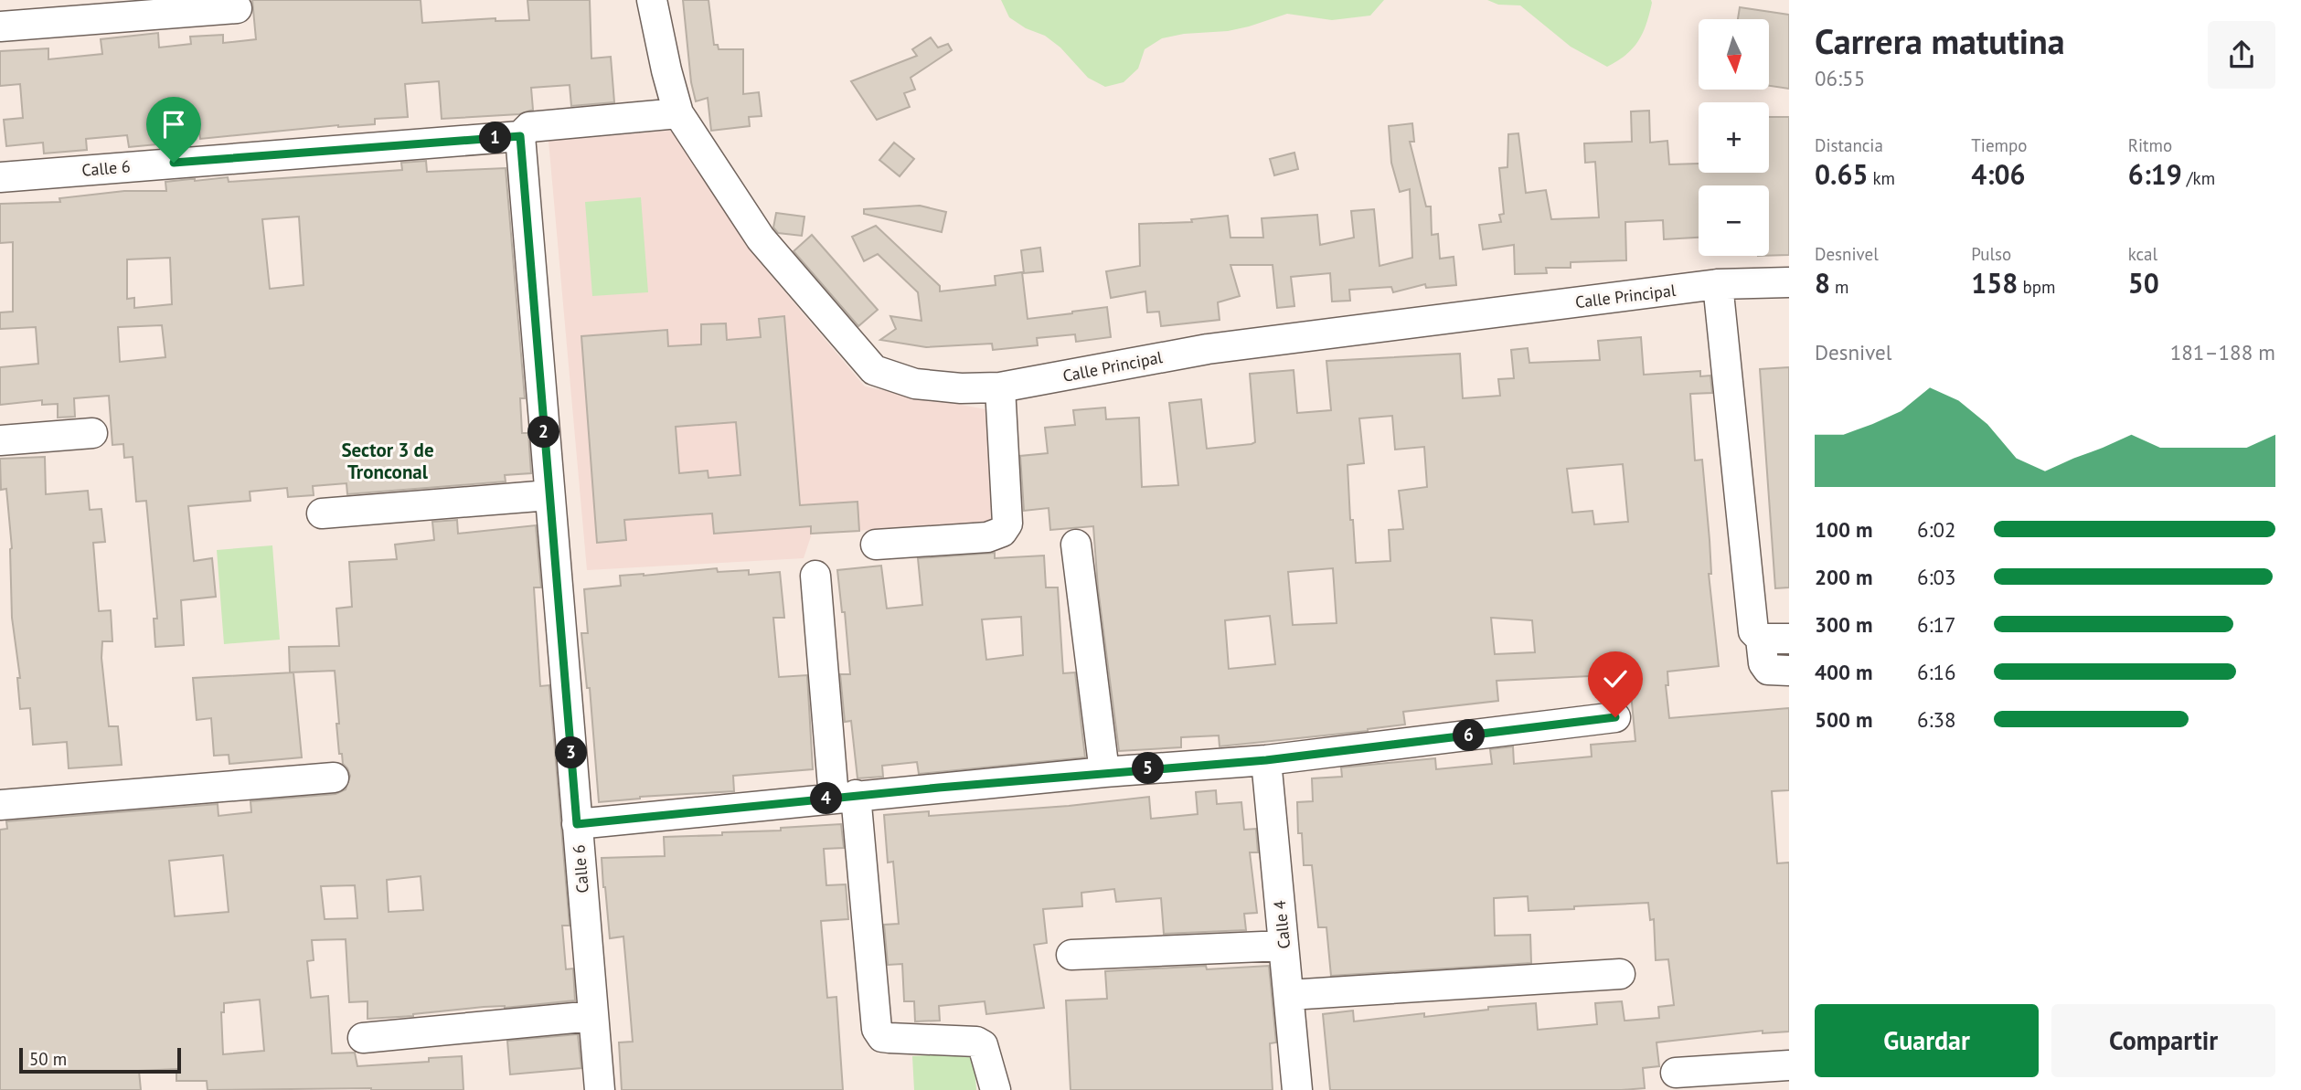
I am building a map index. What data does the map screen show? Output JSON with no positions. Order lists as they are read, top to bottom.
{
  "streets": {
    "street": ["Calle 6", "Calle Principal", "Calle 4"]
  },
  "districts": ["Sector 3 de Tronconal"],
  "scale_bar": "50 m",
  "north": "bottom",
  "page": {
    "heading": ["Carrera matutina", "06:55"],
    "map_buttons": ["+", "−"],
    "stats": [
      ["Distancia", "0.65 km"],
      ["Tiempo", "4:06"],
      ["Ritmo", "6:19 /km"],
      ["Desnivel", "8 m"],
      ["Pulso", "158 bpm"],
      ["kcal", "50"]
    ],
    "pins": [
      "1",
      "2",
      "6",
      "3",
      "5",
      "4"
    ],
    "chart": ["Desnivel", "181–188 m"],
    "list": [
      {
        "name": "100 m",
        "note": "6:02"
      },
      {
        "name": "200 m",
        "note": "6:03"
      },
      {
        "name": "300 m",
        "note": "6:17"
      },
      {
        "name": "400 m",
        "note": "6:16"
      },
      {
        "name": "500 m",
        "note": "6:38"
      }
    ],
    "buttons": ["Guardar", "Compartir"],
    "scale": "50 m"
  }
}
